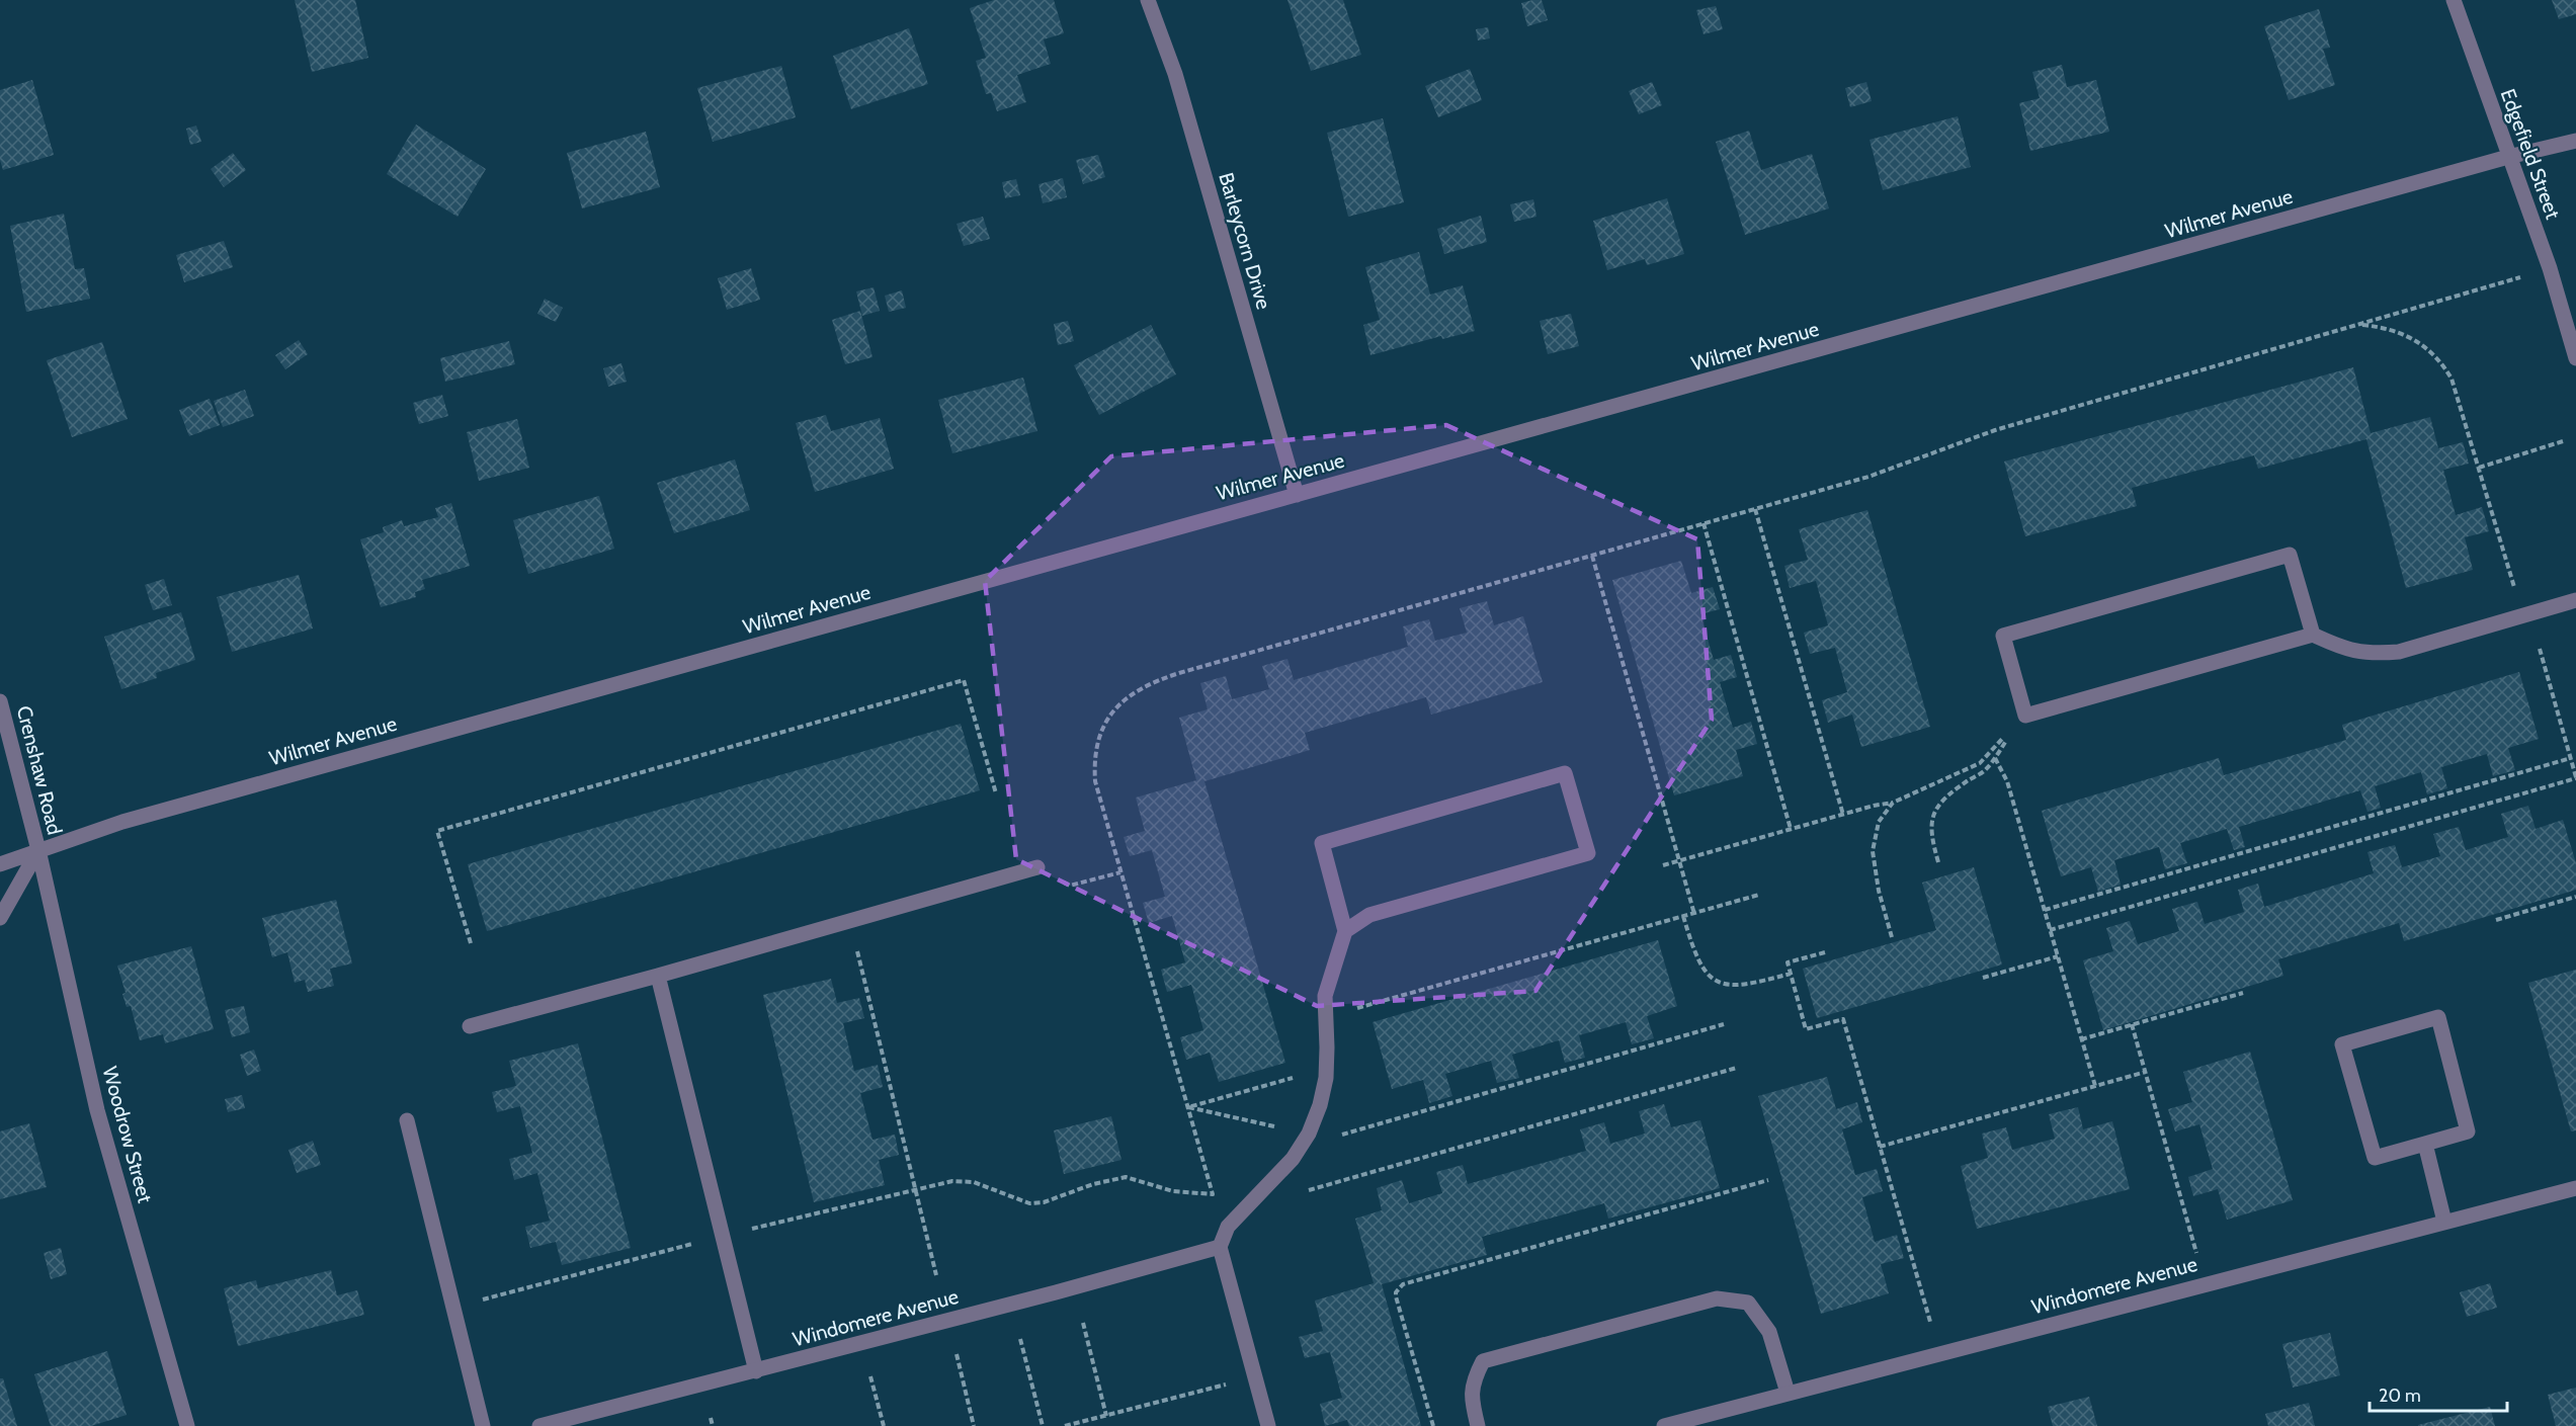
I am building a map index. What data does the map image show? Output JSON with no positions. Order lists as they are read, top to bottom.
{
  "streets": {
    "street": [
      "Edgefield Street",
      "Wilmer Avenue",
      "Barleycorn Drive",
      "Crenshaw Road",
      "Woodrow Street",
      "Windomere Avenue"
    ]
  },
  "crossings": [
    ["Edgefield Street", "Wilmer Avenue"],
    ["Wilmer Avenue", "Barleycorn Drive"],
    ["Wilmer Avenue", "Crenshaw Road"],
    ["Wilmer Avenue", "Woodrow Street"],
    ["Crenshaw Road", "Woodrow Street"]
  ],
  "scale_bar": "20 m"
}
